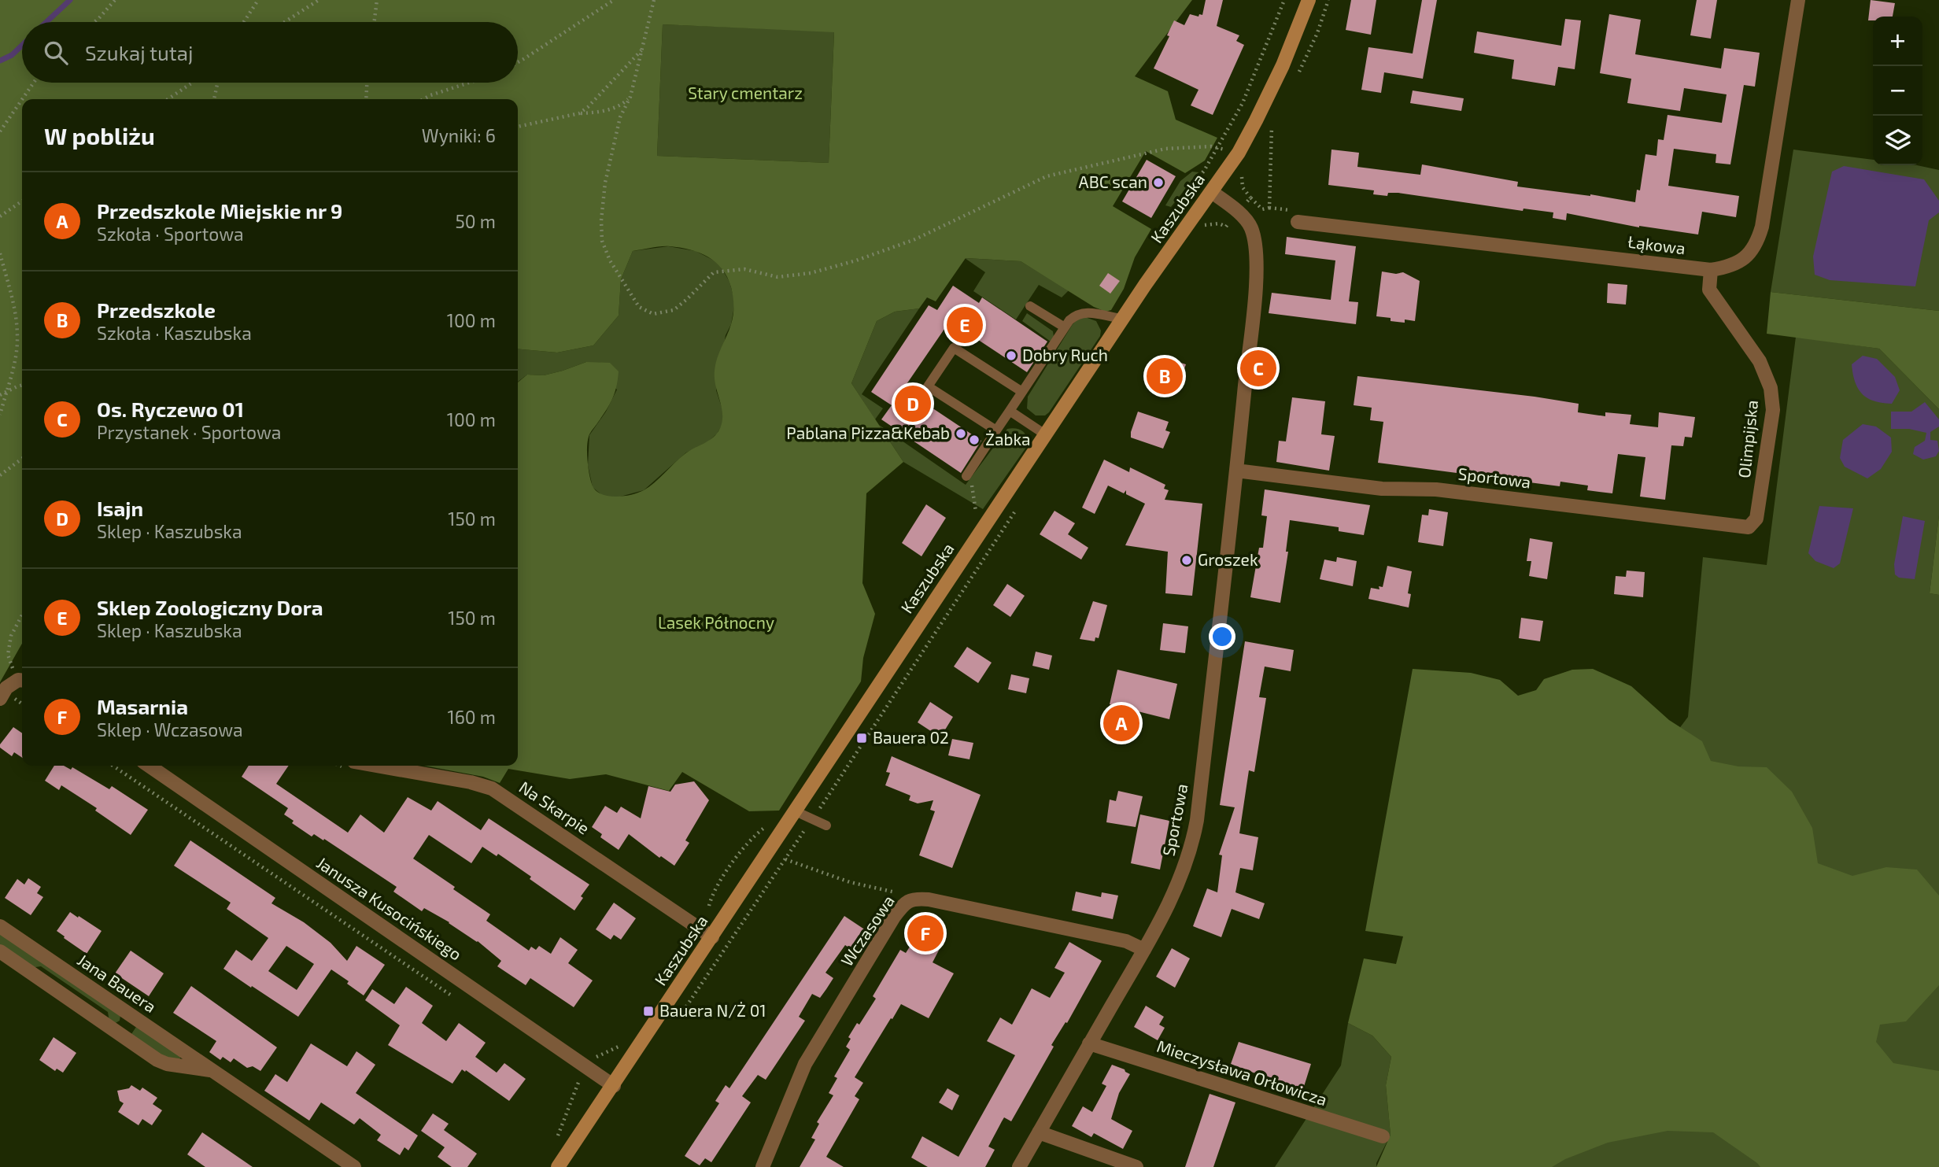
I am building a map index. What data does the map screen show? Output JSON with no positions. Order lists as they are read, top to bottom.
{
  "streets": {
    "main road": ["Kaszubska"],
    "street": [
      "Łąkowa",
      "Olimpijska",
      "Sportowa",
      "Na Skarpie",
      "Janusza Kusocińskiego",
      "Wczasowa",
      "Jana Bauera",
      "Mieczysława Orłowicza"
    ]
  },
  "crossings": [
    ["Kaszubska", "Sportowa"],
    ["Kaszubska", "Na Skarpie"],
    ["Kaszubska", "Janusza Kusocińskiego"],
    ["Łąkowa", "Olimpijska"],
    ["Olimpijska", "Sportowa"],
    ["Sportowa", "Wczasowa"],
    ["Sportowa", "Mieczysława Orłowicza"]
  ],
  "parks": ["Stary cmentarz", "Lasek Północny"],
  "places": {
    "other": [
      "ABC scan",
      "Dobry Ruch",
      "Pablana Pizza&Kebab",
      "Żabka",
      "Groszek"
    ],
    "transit": ["Bauera 02", "Bauera N/Ż 01"]
  },
  "page": {
    "map_buttons": ["+", "−"],
    "search": "Szukaj tutaj",
    "heading": ["W pobliżu", "Wyniki: 6"],
    "list": [
      {
        "mark": "A",
        "name": "Przedszkole Miejskie nr 9",
        "note": "Szkoła · Sportowa",
        "value": "50 m"
      },
      {
        "mark": "B",
        "name": "Przedszkole",
        "note": "Szkoła · Kaszubska",
        "value": "100 m"
      },
      {
        "mark": "C",
        "name": "Os. Ryczewo 01",
        "note": "Przystanek · Sportowa",
        "value": "100 m"
      },
      {
        "mark": "D",
        "name": "Isajn",
        "note": "Sklep · Kaszubska",
        "value": "150 m"
      },
      {
        "mark": "E",
        "name": "Sklep Zoologiczny Dora",
        "note": "Sklep · Kaszubska",
        "value": "150 m"
      },
      {
        "mark": "F",
        "name": "Masarnia",
        "note": "Sklep · Wczasowa",
        "value": "160 m"
      }
    ],
    "pins": [
      "E",
      "C",
      "B",
      "D",
      "A",
      "F"
    ]
  }
}
